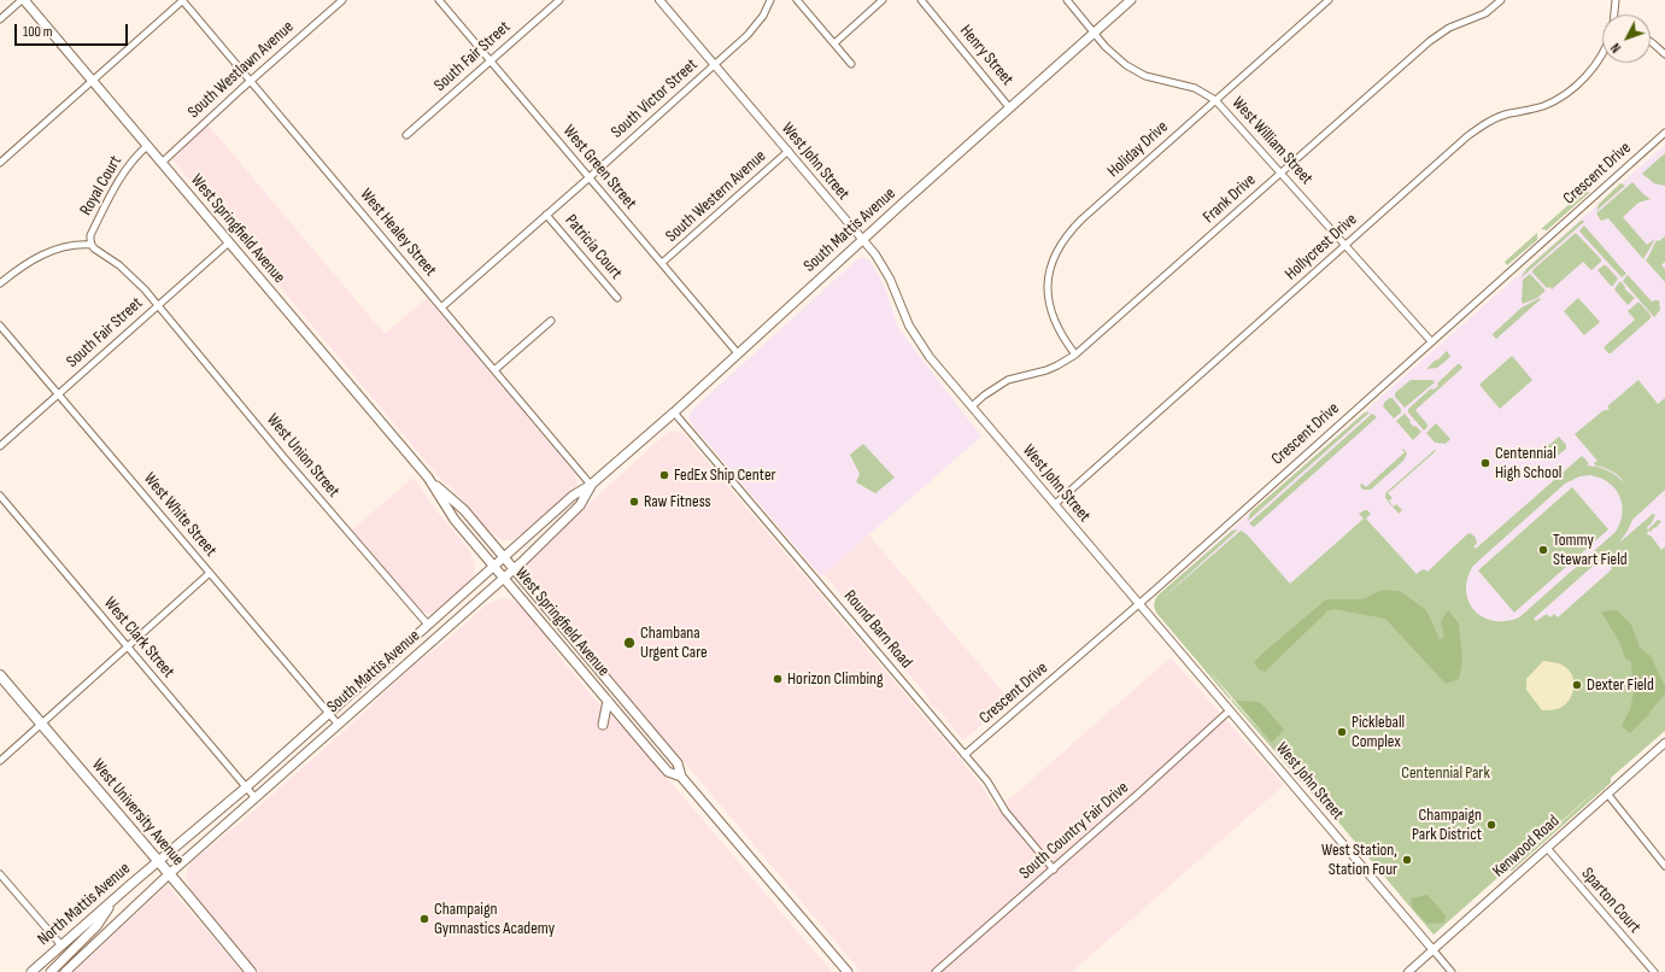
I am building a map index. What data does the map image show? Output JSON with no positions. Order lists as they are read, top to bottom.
{
  "streets": {
    "main road": [
      "West Springfield Avenue",
      "South Mattis Avenue",
      "West University Avenue",
      "North Mattis Avenue"
    ],
    "street": [
      "Henry Street",
      "South Fair Street",
      "South Westlawn Avenue",
      "South Victor Street",
      "West William Street",
      "Holiday Drive",
      "West John Street",
      "West Green Street",
      "Crescent Drive",
      "Royal Court",
      "South Western Avenue",
      "Frank Drive",
      "West Healey Street",
      "Patricia Court",
      "Hollycrest Drive",
      "West Union Street",
      "West White Street",
      "Round Barn Road",
      "West Clark Street",
      "South Country Fair Drive",
      "Kenwood Road",
      "Sparton Court"
    ]
  },
  "crossings": [
    ["Henry Street", "South Mattis Avenue"],
    ["South Fair Street", "West Green Street"],
    ["South Fair Street", "West Springfield Avenue"],
    ["South Fair Street", "West Union Street"],
    ["South Fair Street", "West White Street"],
    ["South Westlawn Avenue", "West Springfield Avenue"],
    ["South Westlawn Avenue", "West Healey Street"],
    ["South Victor Street", "West John Street"],
    ["South Victor Street", "West Green Street"],
    ["South Victor Street", "West Healey Street"],
    ["South Victor Street", "Patricia Court"],
    ["West William Street", "Holiday Drive"],
    ["West William Street", "Crescent Drive"],
    ["West William Street", "Frank Drive"],
    ["West William Street", "South Mattis Avenue"],
    ["West William Street", "Hollycrest Drive"],
    ["Holiday Drive", "Frank Drive"],
    ["West John Street", "Crescent Drive"],
    ["West John Street", "South Western Avenue"],
    ["West John Street", "Frank Drive"],
    ["West John Street", "South Mattis Avenue"],
    ["West John Street", "Hollycrest Drive"],
    ["West John Street", "South Country Fair Drive"],
    ["West John Street", "Kenwood Road"],
    ["West Green Street", "South Western Avenue"],
    ["West Green Street", "South Mattis Avenue"],
    ["Crescent Drive", "Round Barn Road"],
    ["Royal Court", "West Springfield Avenue"],
    ["West Springfield Avenue", "South Mattis Avenue"],
    ["South Mattis Avenue", "West Healey Street"],
    ["South Mattis Avenue", "West Union Street"],
    ["South Mattis Avenue", "West White Street"],
    ["South Mattis Avenue", "Round Barn Road"],
    ["South Mattis Avenue", "West Clark Street"],
    ["South Mattis Avenue", "West University Avenue"],
    ["South Mattis Avenue", "North Mattis Avenue"],
    ["Round Barn Road", "South Country Fair Drive"],
    ["West University Avenue", "North Mattis Avenue"],
    ["Kenwood Road", "Sparton Court"]
  ],
  "parks": ["Centennial Park"],
  "places": [
    "Centennial High School",
    "FedEx Ship Center",
    "Raw Fitness",
    "Tommy Stewart Field",
    "Chambana Urgent Care",
    "Horizon Climbing",
    "Dexter Field",
    "Pickleball Complex",
    "Champaign Park District",
    "West Station, Station Four",
    "Champaign Gymnastics Academy"
  ],
  "scale_bar": "100 m",
  "north": "bottom left"
}
